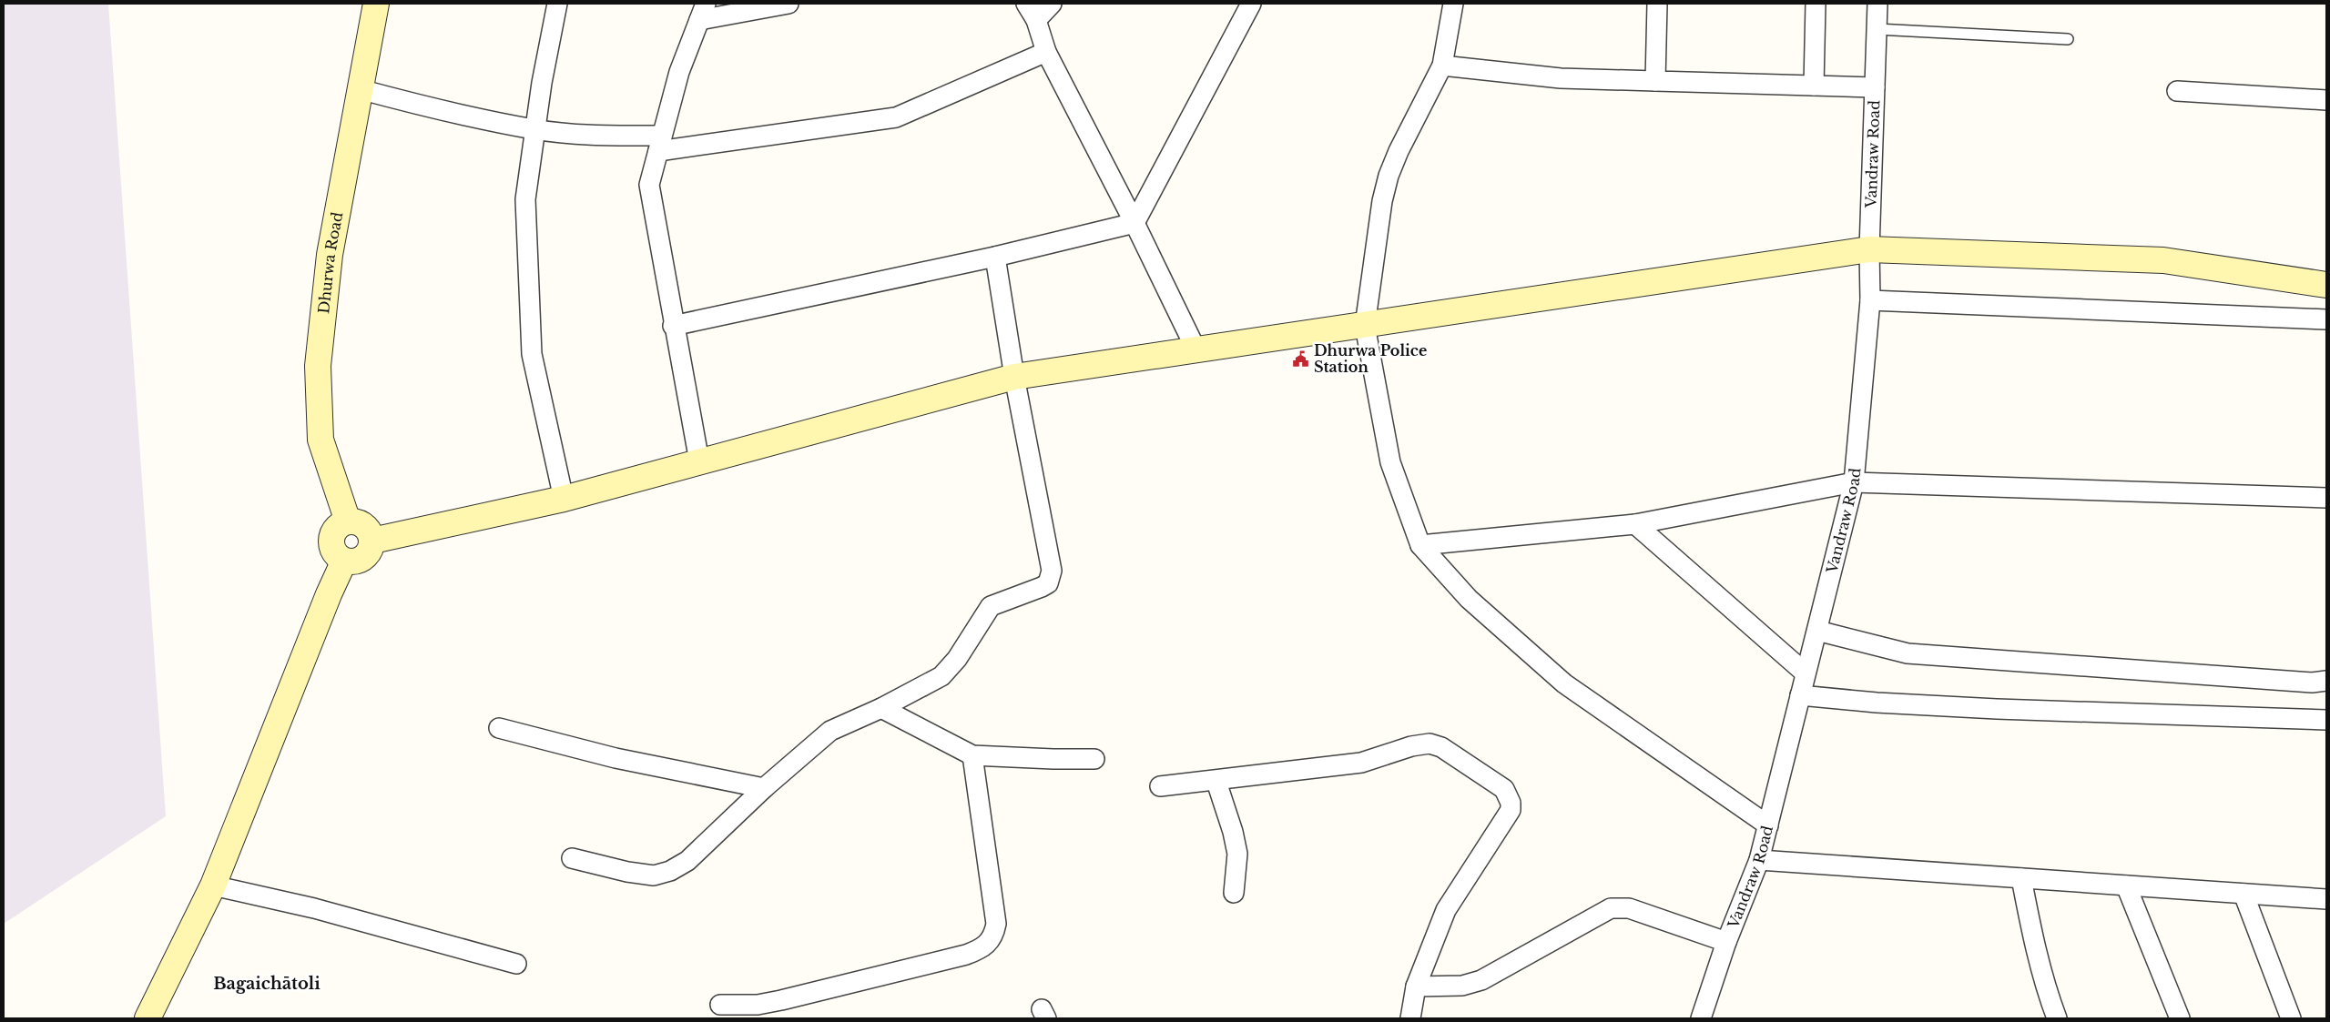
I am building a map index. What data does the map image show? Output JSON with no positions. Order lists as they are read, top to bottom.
{
  "streets": {
    "street": ["Vandraw Road", "Dhurwa Road"]
  },
  "districts": ["Bagaichātoli"],
  "places": {
    "public building": ["Dhurwa Police Station"]
  }
}
